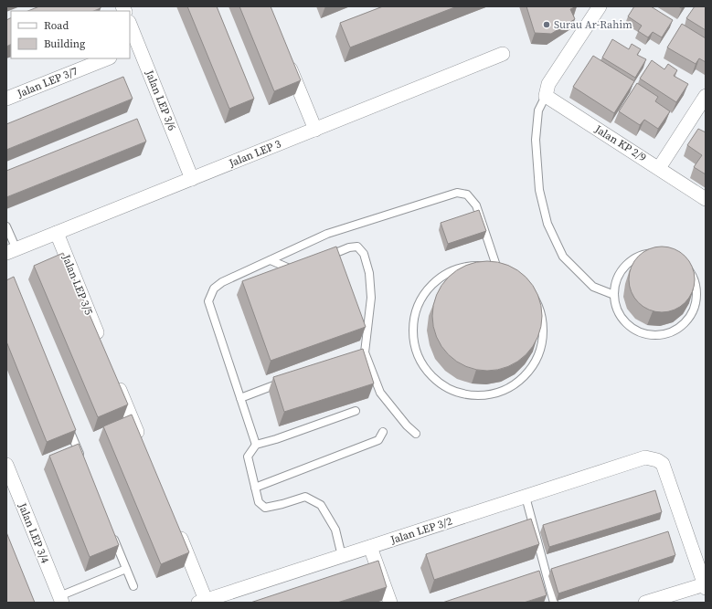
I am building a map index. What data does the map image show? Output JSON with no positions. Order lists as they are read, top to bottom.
{
  "streets": {
    "street": [
      "Jalan LEP 3/7",
      "Jalan LEP 3/6",
      "Jalan KP 2/9",
      "Jalan LEP 3",
      "Jalan LEP 3/5",
      "Jalan LEP 3/2",
      "Jalan LEP 3/4"
    ]
  },
  "crossings": [
    ["Jalan LEP 3/6", "Jalan LEP 3"],
    ["Jalan LEP 3", "Jalan LEP 3/5"]
  ],
  "places": ["Surau Ar-Rahim"],
  "legend": ["Road", "Building"]
}
